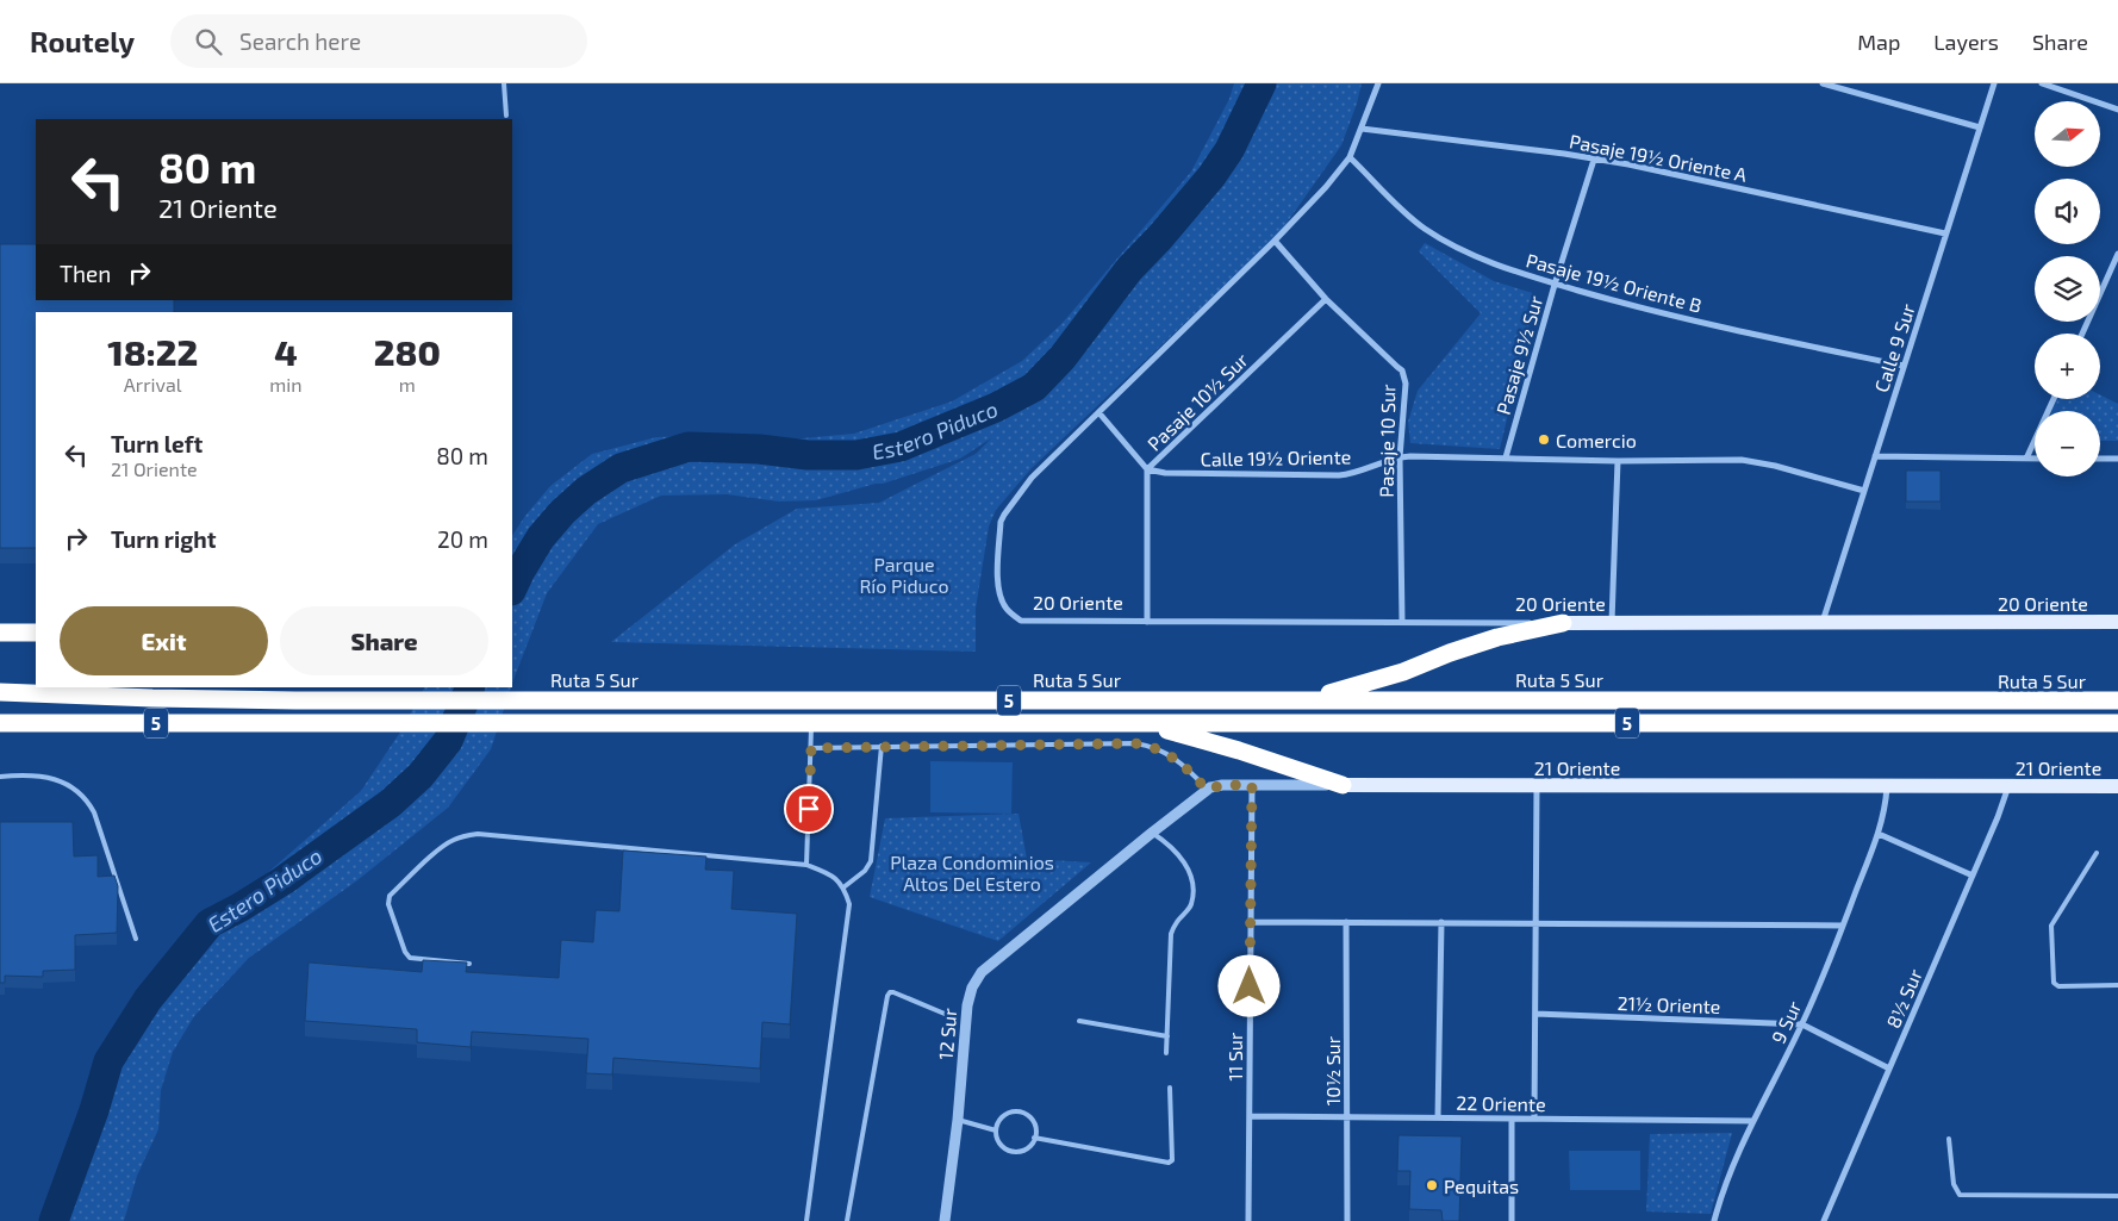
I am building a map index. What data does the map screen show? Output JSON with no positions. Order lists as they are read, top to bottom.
{
  "streets": {
    "highway": ["Ruta 5 Sur", "5"],
    "main road": ["20 Oriente", "21 Oriente"],
    "street": [
      "Pasaje 19½ Oriente A",
      "Pasaje 19½ Oriente B",
      "Calle 9 Sur",
      "Pasaje 9½ Sur",
      "Pasaje 10½ Sur",
      "Pasaje 10 Sur",
      "Calle 19½ Oriente",
      "8½ Sur",
      "21½ Oriente",
      "9 Sur",
      "12 Sur",
      "11 Sur",
      "10½ Sur",
      "22 Oriente"
    ]
  },
  "crossings": [
    ["Pasaje 19½ Oriente A", "Calle 9 Sur"],
    ["Pasaje 19½ Oriente A", "Pasaje 9½ Sur"],
    ["Pasaje 19½ Oriente B", "Calle 9 Sur"],
    ["Pasaje 19½ Oriente B", "Pasaje 9½ Sur"],
    ["Calle 9 Sur", "Calle 19½ Oriente"],
    ["Calle 9 Sur", "20 Oriente"],
    ["Pasaje 9½ Sur", "Calle 19½ Oriente"],
    ["Pasaje 10½ Sur", "Pasaje 10 Sur"],
    ["Pasaje 10½ Sur", "Calle 19½ Oriente"],
    ["Pasaje 10½ Sur", "20 Oriente"],
    ["Pasaje 10 Sur", "Calle 19½ Oriente"],
    ["Pasaje 10 Sur", "20 Oriente"],
    ["21 Oriente", "8½ Sur"],
    ["21 Oriente", "9 Sur"],
    ["21 Oriente", "12 Sur"],
    ["21 Oriente", "11 Sur"],
    ["21½ Oriente", "9 Sur"],
    ["9 Sur", "22 Oriente"],
    ["11 Sur", "22 Oriente"],
    ["10½ Sur", "22 Oriente"]
  ],
  "water": ["Estero Piduco"],
  "parks": ["Parque Río Piduco", "Plaza Condominios Altos Del Estero"],
  "places": ["Comercio", "Pequitas"],
  "north": "right",
  "page": {
    "header": "Routely",
    "search": "Search here",
    "nav": ["Map", "Layers", "Share"],
    "map_buttons": ["+", "−"],
    "turn": ["80 m", "21 Oriente"],
    "then": "Then",
    "eta": [
      "18:22",
      "Arrival",
      "4",
      "min",
      "280",
      "m"
    ],
    "list": [
      {
        "name": "Turn left",
        "note": "21 Oriente",
        "value": "80 m"
      },
      {
        "name": "Turn right",
        "value": "20 m"
      }
    ],
    "buttons": ["Exit", "Share"]
  }
}
